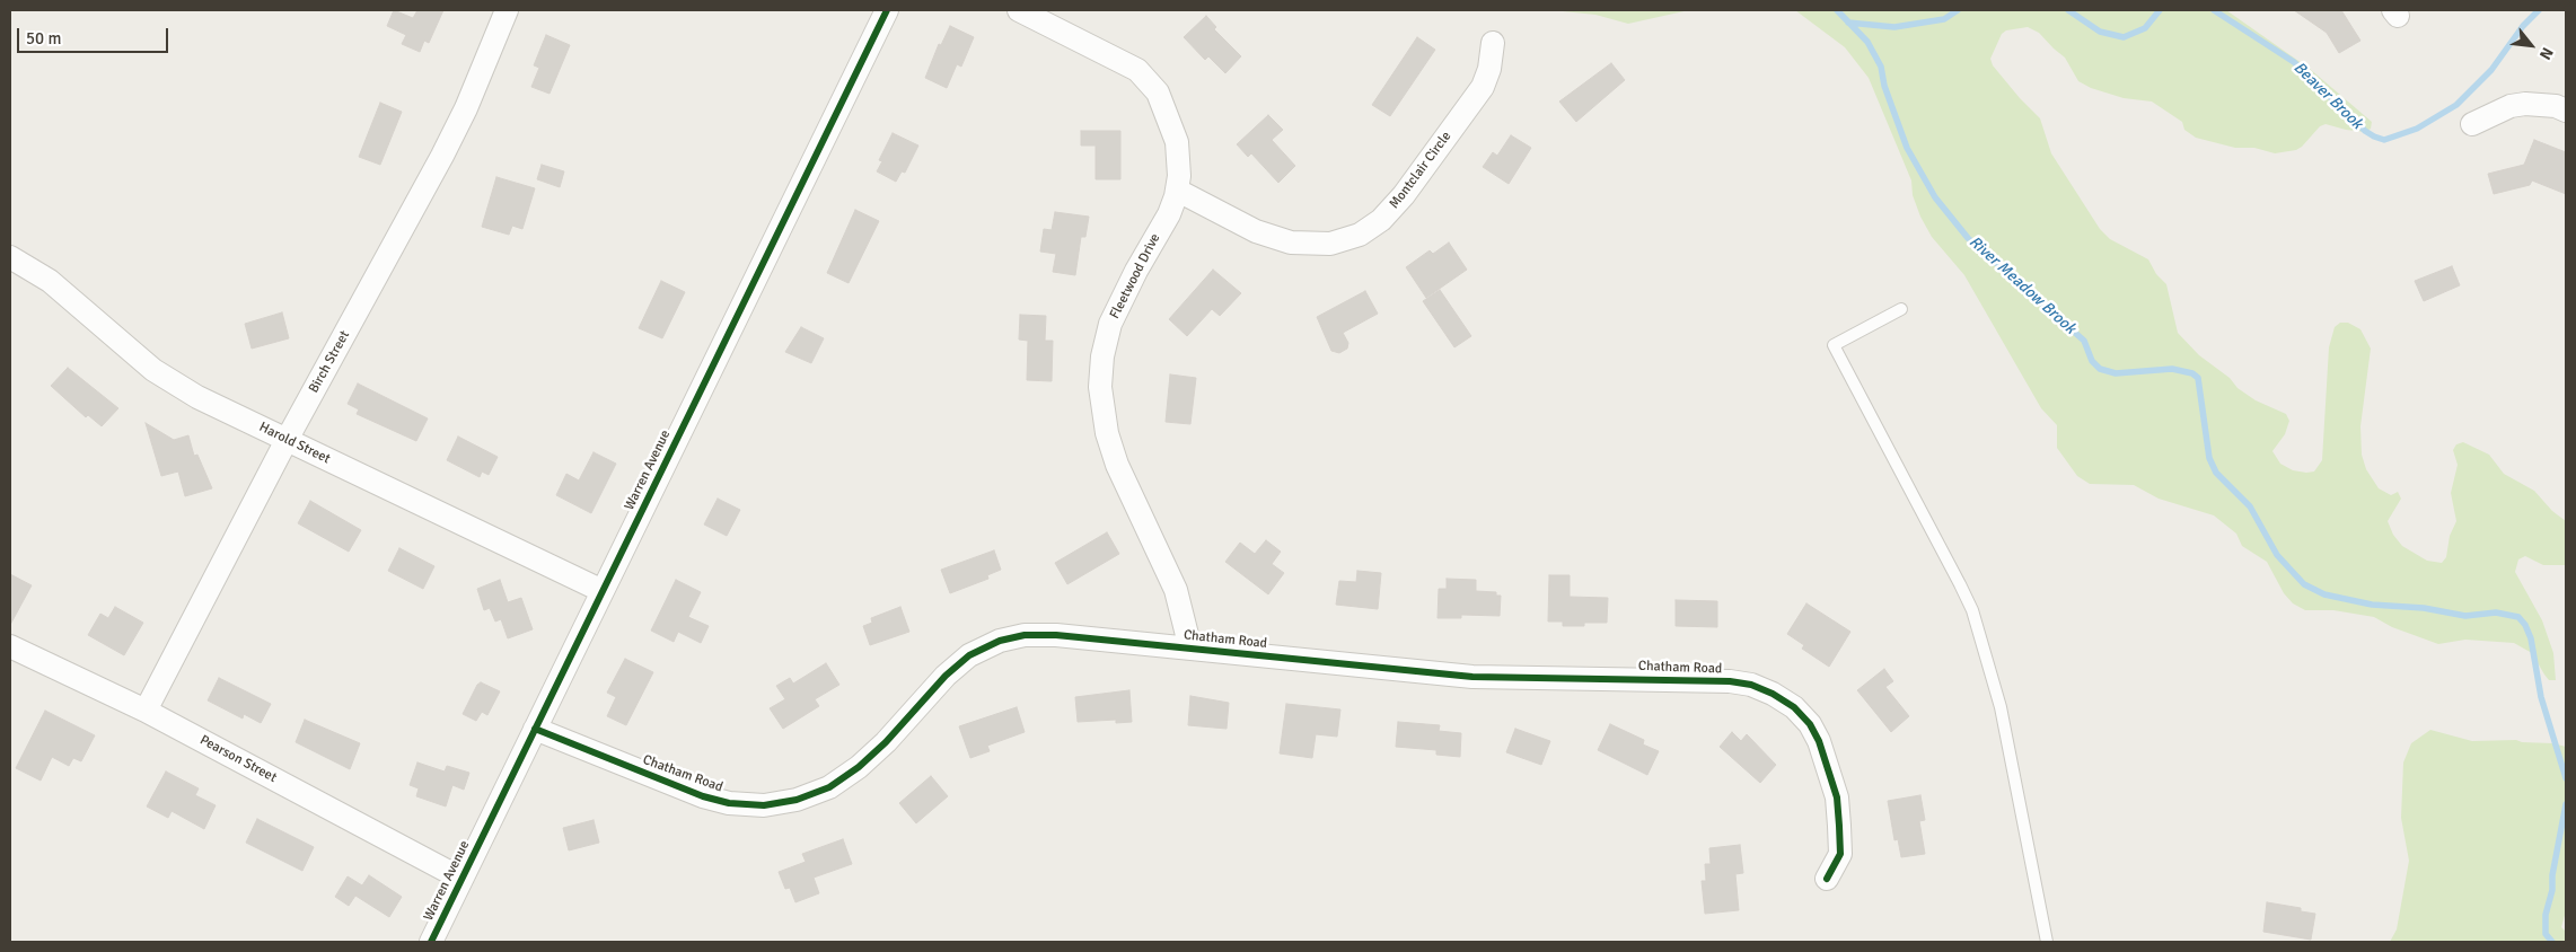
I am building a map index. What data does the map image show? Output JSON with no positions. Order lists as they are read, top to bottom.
{
  "streets": {
    "street": [
      "Montclair Circle",
      "Fleetwood Drive",
      "Birch Street",
      "Harold Street",
      "Warren Avenue",
      "Chatham Road",
      "Pearson Street"
    ]
  },
  "crossings": [
    ["Montclair Circle", "Fleetwood Drive"],
    ["Fleetwood Drive", "Chatham Road"],
    ["Birch Street", "Harold Street"],
    ["Birch Street", "Pearson Street"],
    ["Harold Street", "Warren Avenue"],
    ["Warren Avenue", "Chatham Road"],
    ["Warren Avenue", "Pearson Street"]
  ],
  "water": ["Beaver Brook", "River Meadow Brook"],
  "scale_bar": "50 m",
  "north": "bottom right"
}
